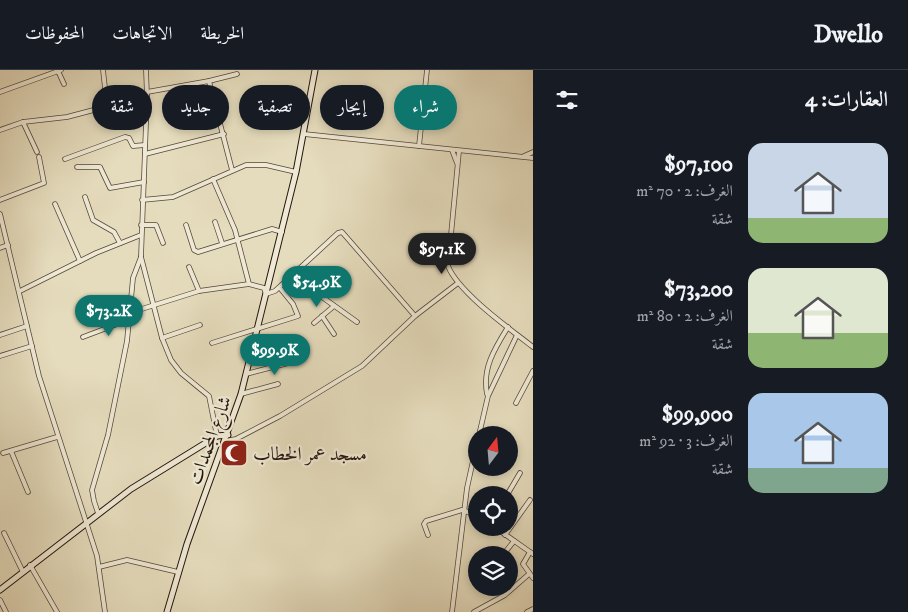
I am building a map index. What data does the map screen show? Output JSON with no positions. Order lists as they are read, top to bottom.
{
  "streets": {
    "main road": ["شارع المجمدات"]
  },
  "places": {
    "mosque": ["مسجد عمر الخطاب"]
  },
  "north": "top",
  "page": {
    "header": "Dwello",
    "nav": ["الخريطة", "الاتجاهات", "المحفوظات"],
    "heading": "العقارات: 4",
    "chip": [
      "شراء",
      "إيجار",
      "تصفية",
      "جديد",
      "شقة"
    ],
    "list": [
      {
        "name": "$97,100",
        "note": "الغرف: 2 · 70 m² · شقة"
      },
      {
        "name": "$73,200",
        "note": "الغرف: 2 · 80 m² · شقة"
      },
      {
        "name": "$99,900",
        "note": "الغرف: 3 · 92 m² · شقة"
      }
    ],
    "price": [
      "$97.1K",
      "$54.9K",
      "$73.2K",
      "$99.9K"
    ]
  }
}
